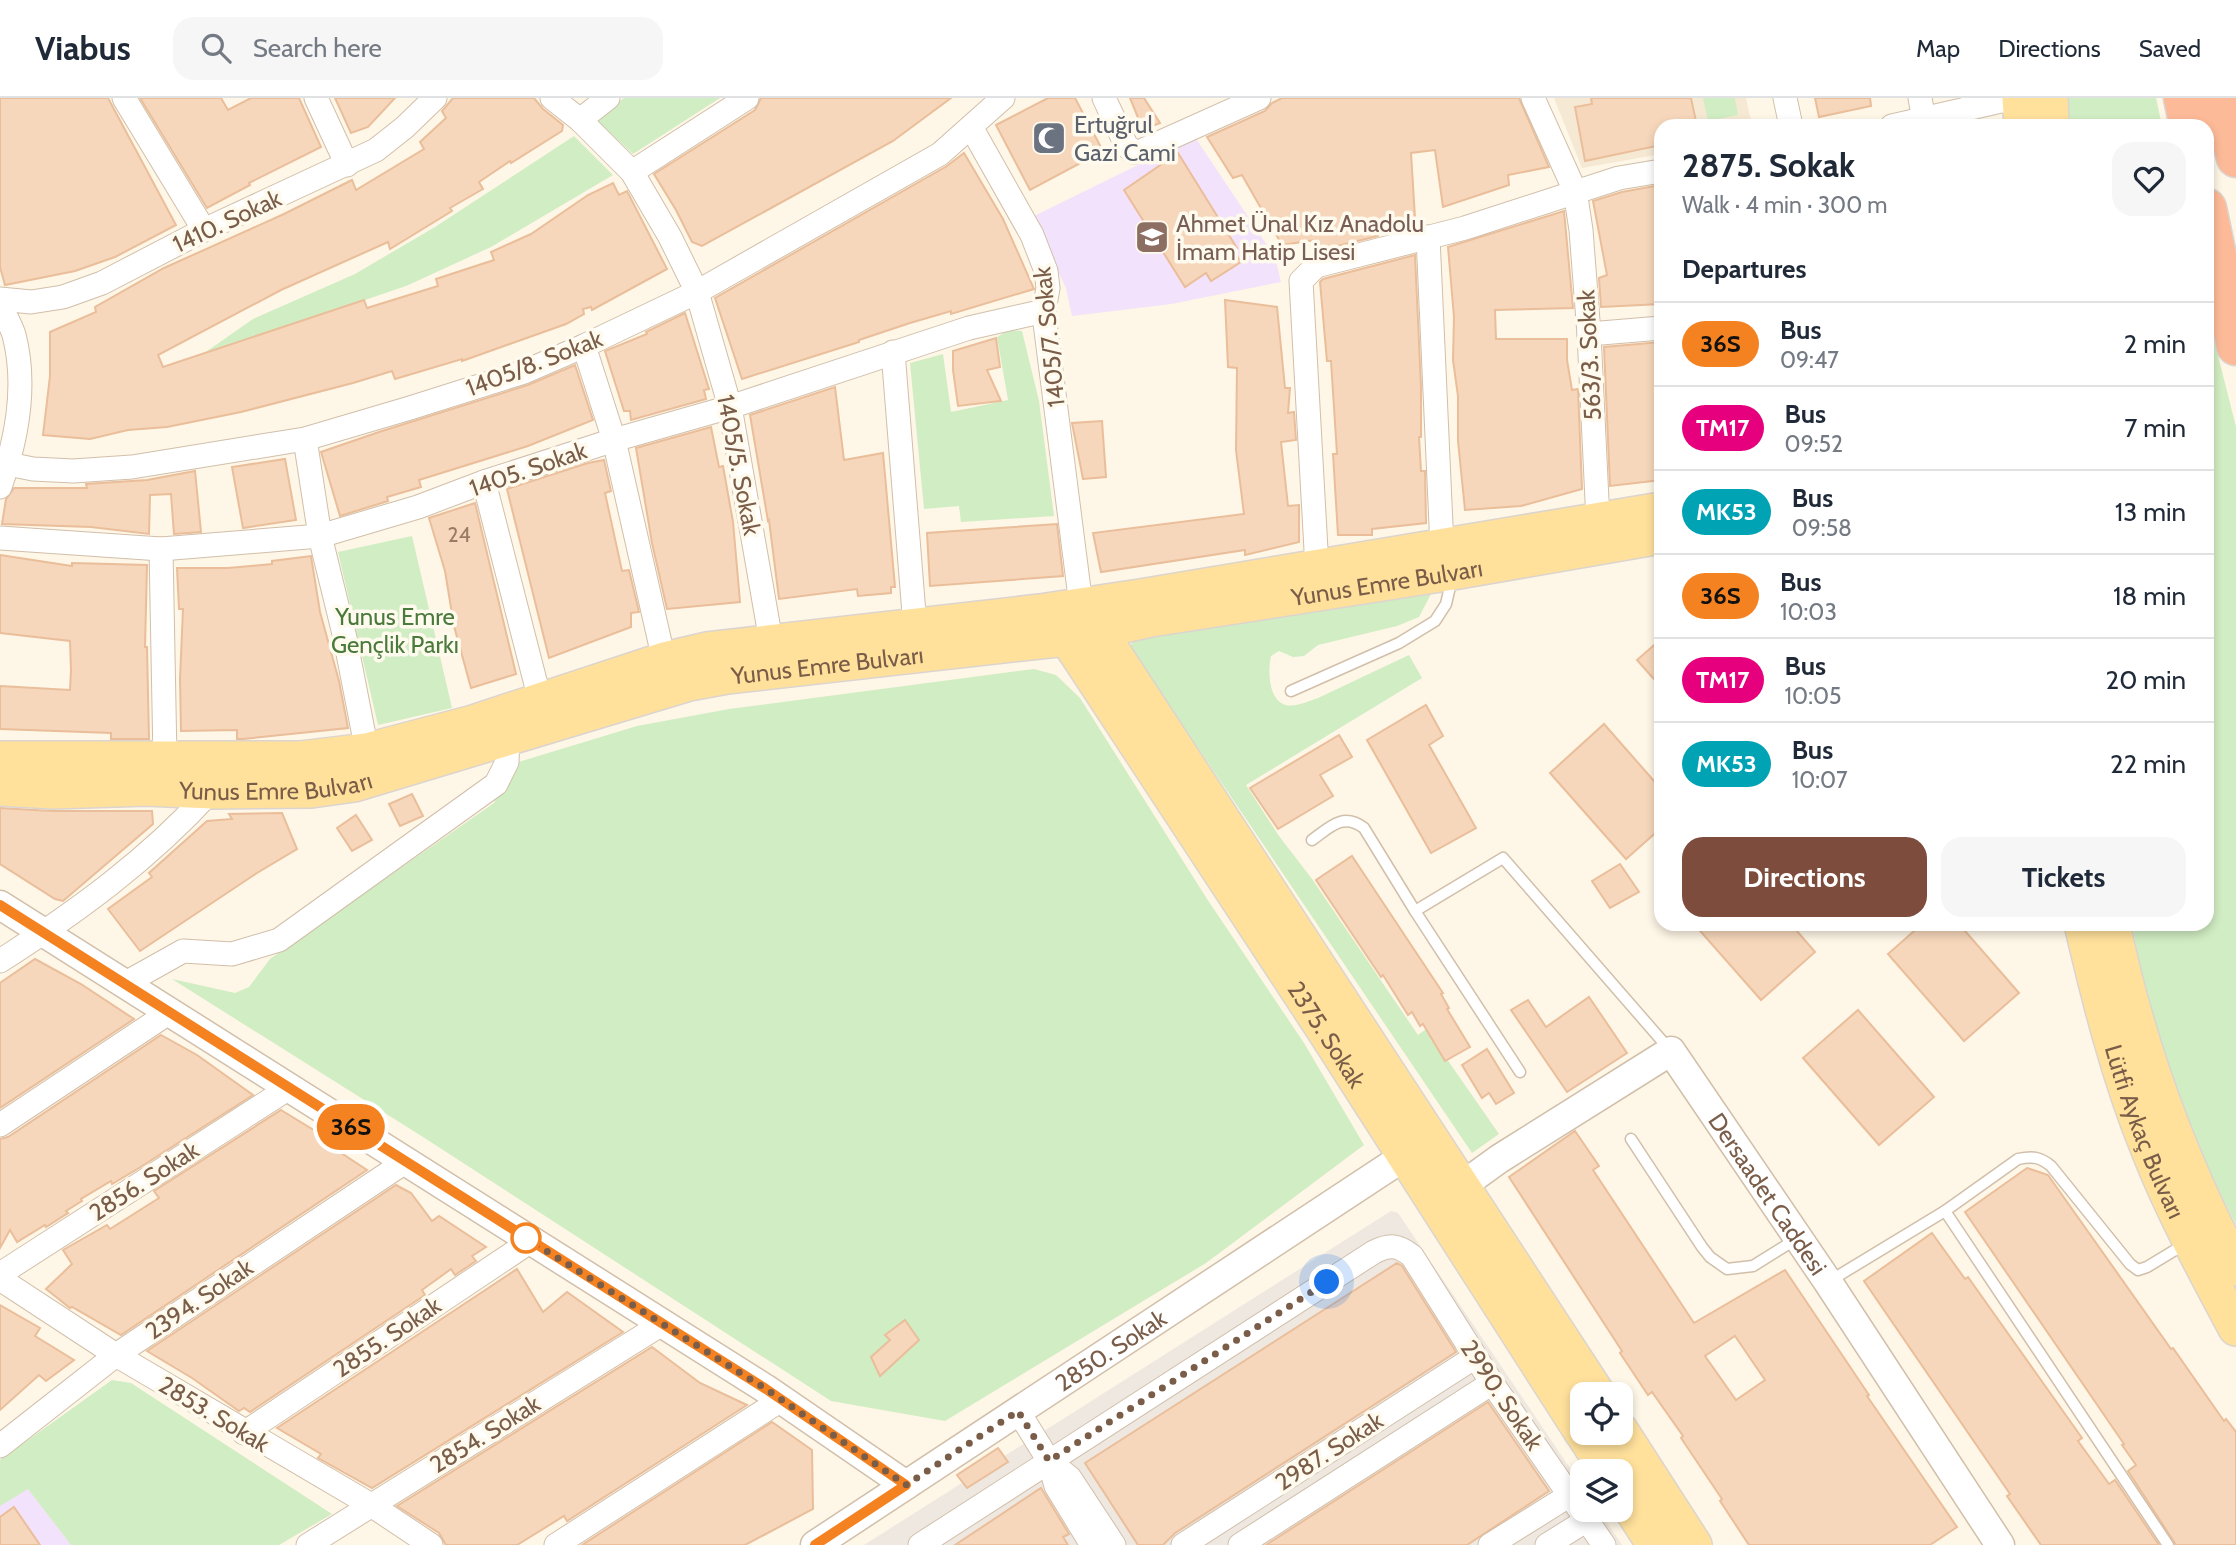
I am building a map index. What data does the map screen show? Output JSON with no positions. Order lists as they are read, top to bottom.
{
  "streets": {
    "main road": ["Yunus Emre Bulvarı", "2375. Sokak", "Lütfi Aykaç Bulvarı"],
    "street": [
      "1410. Sokak",
      "1405/7. Sokak",
      "563/3. Sokak",
      "1405/8. Sokak",
      "1405/5. Sokak",
      "1405. Sokak",
      "2856. Sokak",
      "Dersaadet Caddesi",
      "2394. Sokak",
      "2855. Sokak",
      "2850. Sokak",
      "2990. Sokak",
      "2853. Sokak",
      "2854. Sokak",
      "2987. Sokak"
    ]
  },
  "crossings": [
    ["1405/7. Sokak", "1405/8. Sokak"],
    ["1405/7. Sokak", "1405. Sokak"],
    ["1405/7. Sokak", "Yunus Emre Bulvarı"],
    ["1405/7. Sokak", "2375. Sokak"],
    ["563/3. Sokak", "Yunus Emre Bulvarı"],
    ["1405/8. Sokak", "1405/5. Sokak"],
    ["1405/5. Sokak", "1405. Sokak"],
    ["1405/5. Sokak", "Yunus Emre Bulvarı"],
    ["Yunus Emre Bulvarı", "2375. Sokak"],
    ["2375. Sokak", "2850. Sokak"],
    ["2394. Sokak", "2853. Sokak"],
    ["2855. Sokak", "2853. Sokak"],
    ["2990. Sokak", "2987. Sokak"],
    ["2853. Sokak", "2854. Sokak"]
  ],
  "parks": ["Yunus Emre Gençlik Parkı"],
  "places": {
    "mosque": ["Ertuğrul Gazi Cami"],
    "school or university": ["Ahmet Ünal Kız Anadolu İmam Hatip Lisesi"]
  },
  "lines": ["bus line 36S"],
  "house_numbers": ["24"],
  "page": {
    "header": "Viabus",
    "search": "Search here",
    "nav": ["Map", "Directions", "Saved"],
    "on_map": "36S",
    "heading": [
      ["2875. Sokak", "Walk · 4 min · 300 m"],
      "Departures"
    ],
    "list": [
      {
        "mark": "36S",
        "name": "Bus",
        "note": "09:47",
        "value": "2 min"
      },
      {
        "mark": "TM17",
        "name": "Bus",
        "note": "09:52",
        "value": "7 min"
      },
      {
        "mark": "MK53",
        "name": "Bus",
        "note": "09:58",
        "value": "13 min"
      },
      {
        "mark": "36S",
        "name": "Bus",
        "note": "10:03",
        "value": "18 min"
      },
      {
        "mark": "TM17",
        "name": "Bus",
        "note": "10:05",
        "value": "20 min"
      },
      {
        "mark": "MK53",
        "name": "Bus",
        "note": "10:07",
        "value": "22 min"
      }
    ],
    "buttons": ["Directions", "Tickets"]
  }
}
